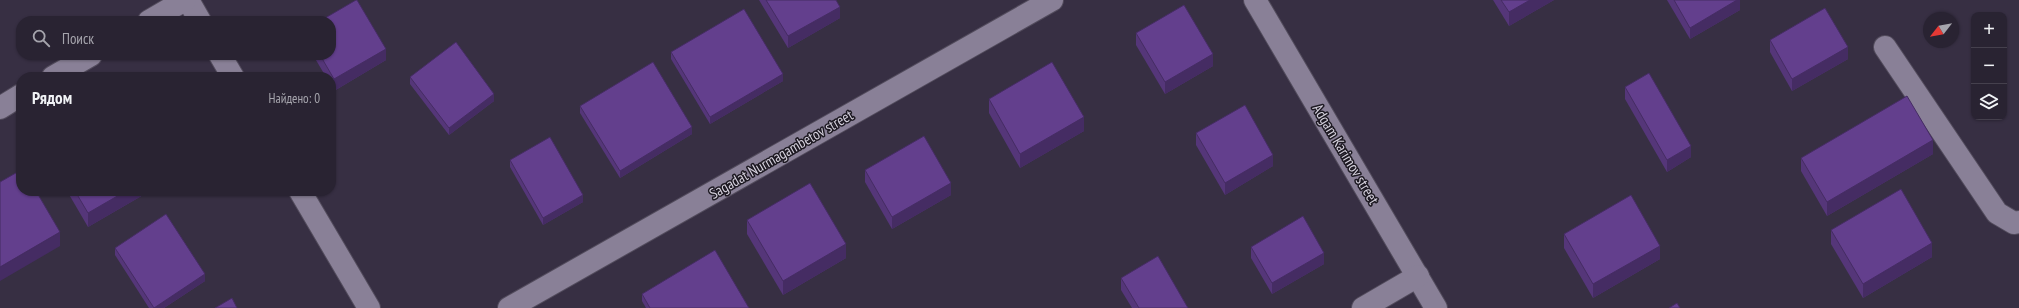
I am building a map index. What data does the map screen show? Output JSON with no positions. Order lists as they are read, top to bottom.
{
  "streets": {
    "street": ["Sagadat Nurmagambetov street", "Adgam Karimov street"]
  },
  "north": "bottom left",
  "page": {
    "map_buttons": ["+", "−"],
    "search": "Поиск",
    "heading": ["Рядом", "Найдено: 0"]
  }
}
